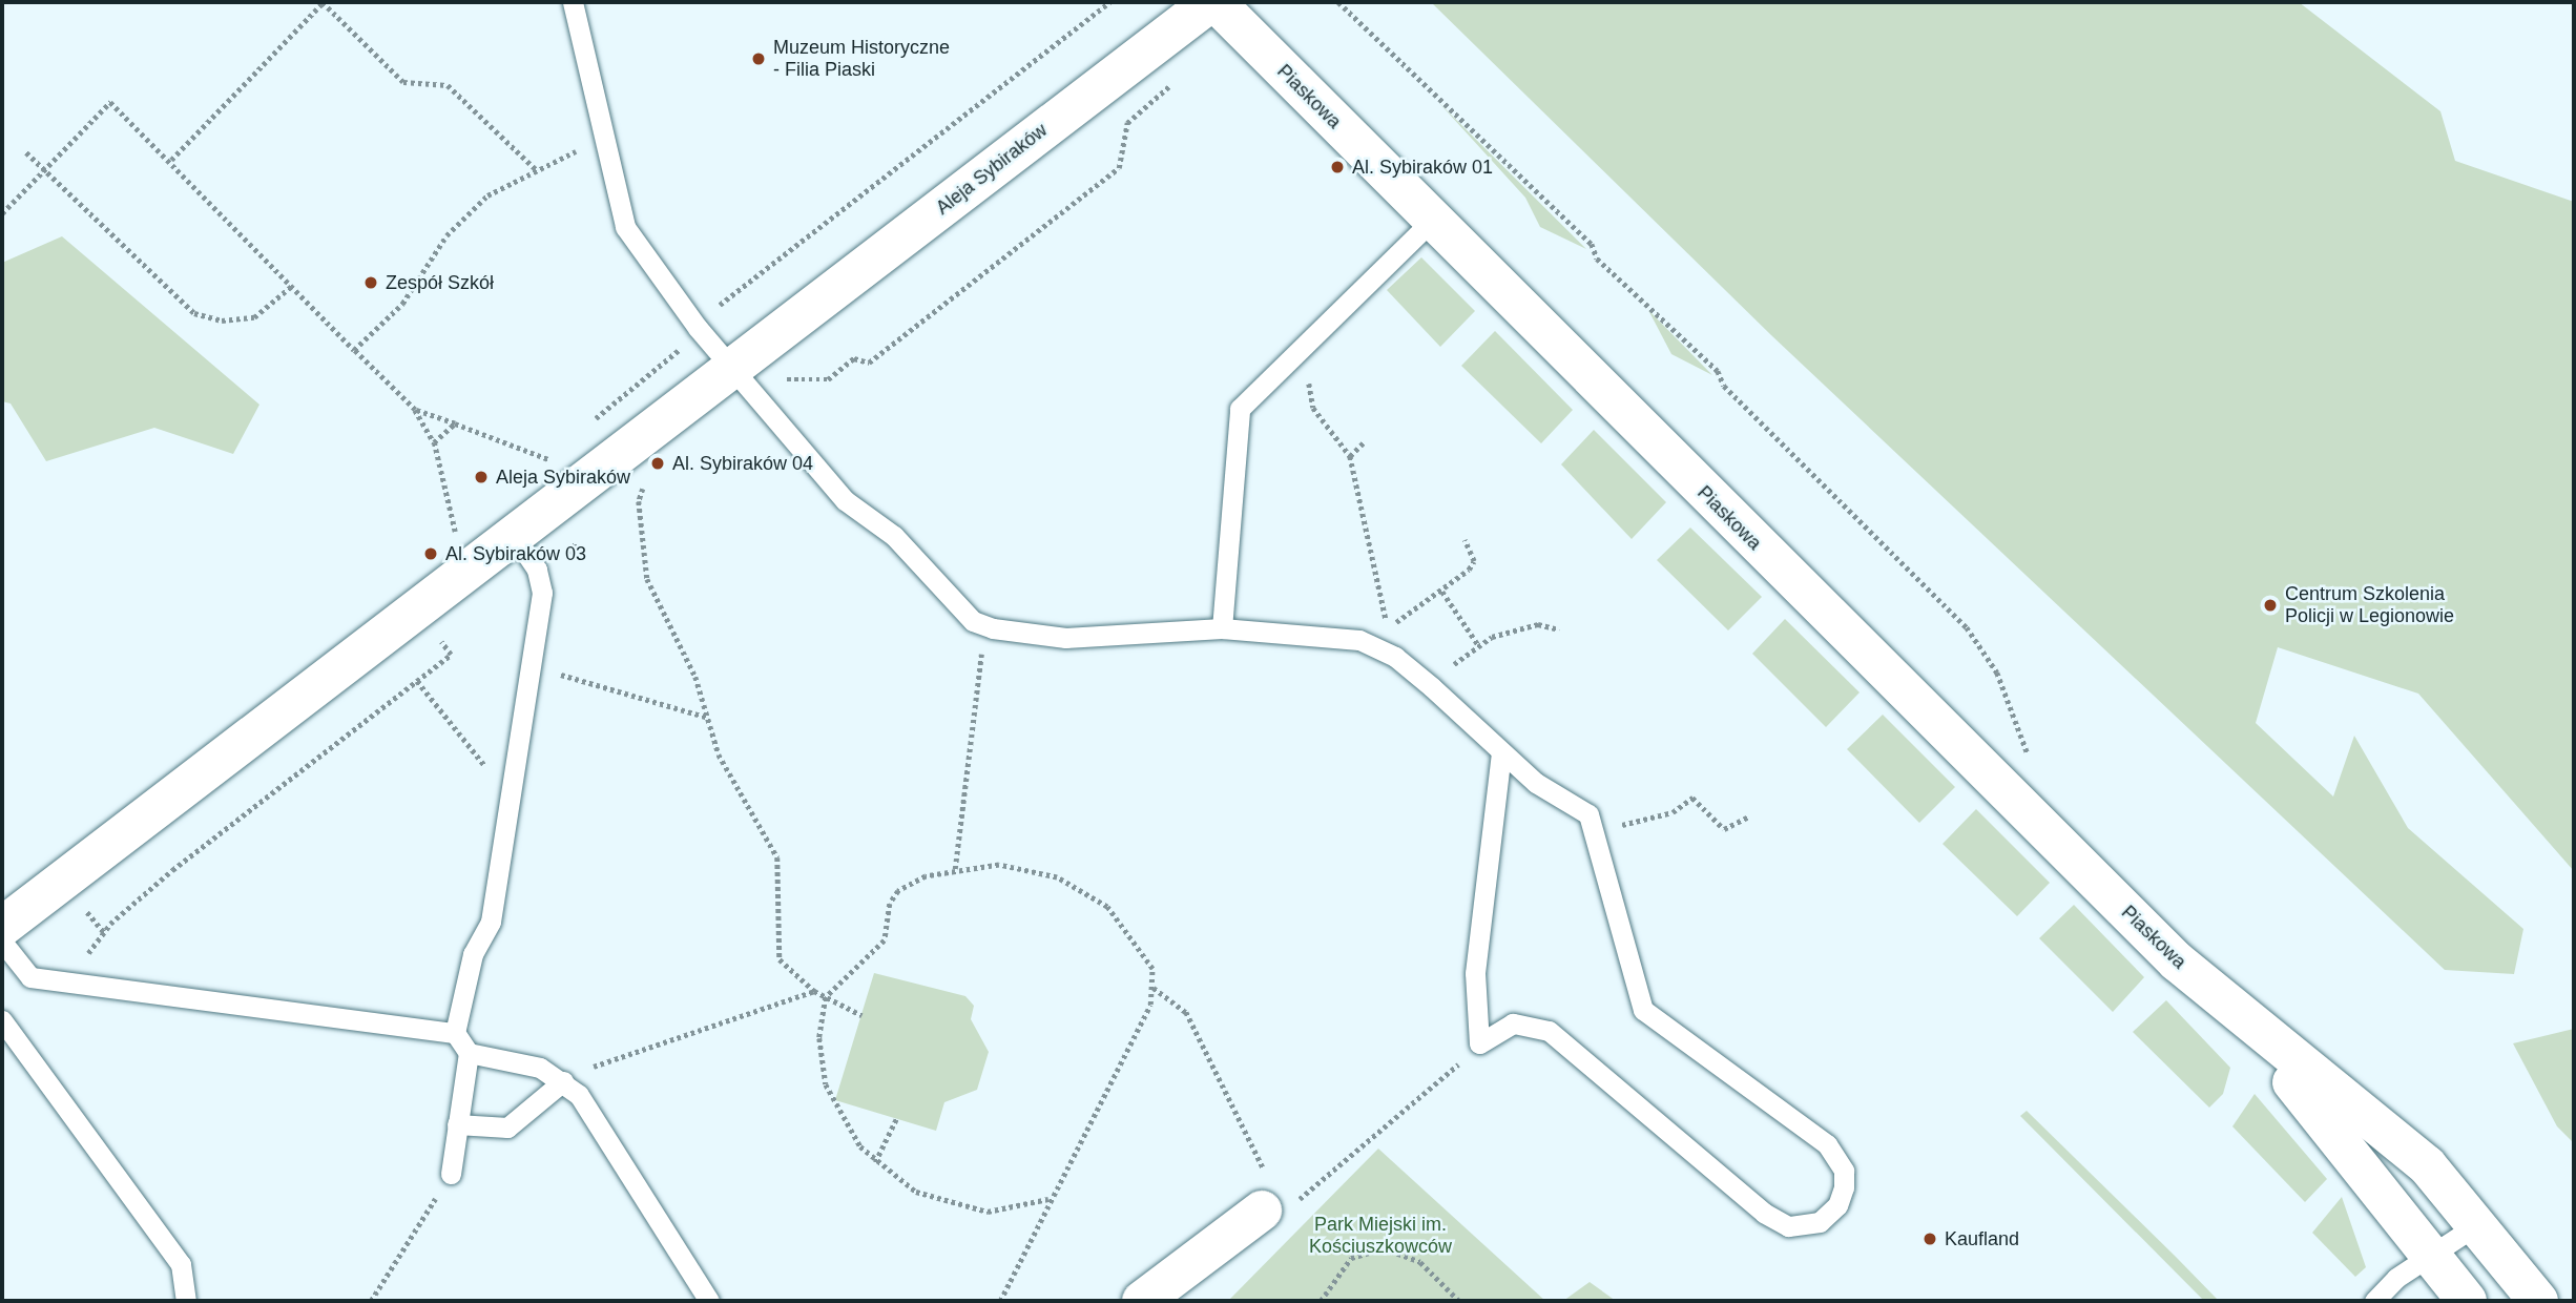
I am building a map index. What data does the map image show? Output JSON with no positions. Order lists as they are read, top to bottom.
{
  "streets": {
    "street": ["Piaskowa", "Aleja Sybiraków"]
  },
  "crossings": [
    ["Piaskowa", "Aleja Sybiraków"]
  ],
  "parks": ["Park Miejski im. Kościuszkowców"],
  "places": [
    "Muzeum Historyczne - Filia Piaski",
    "Al. Sybiraków 01",
    "Zespół Szkół",
    "Al. Sybiraków 04",
    "Aleja Sybiraków",
    "Al. Sybiraków 03",
    "Centrum Szkolenia Policji w Legionowie",
    "Kaufland"
  ]
}
